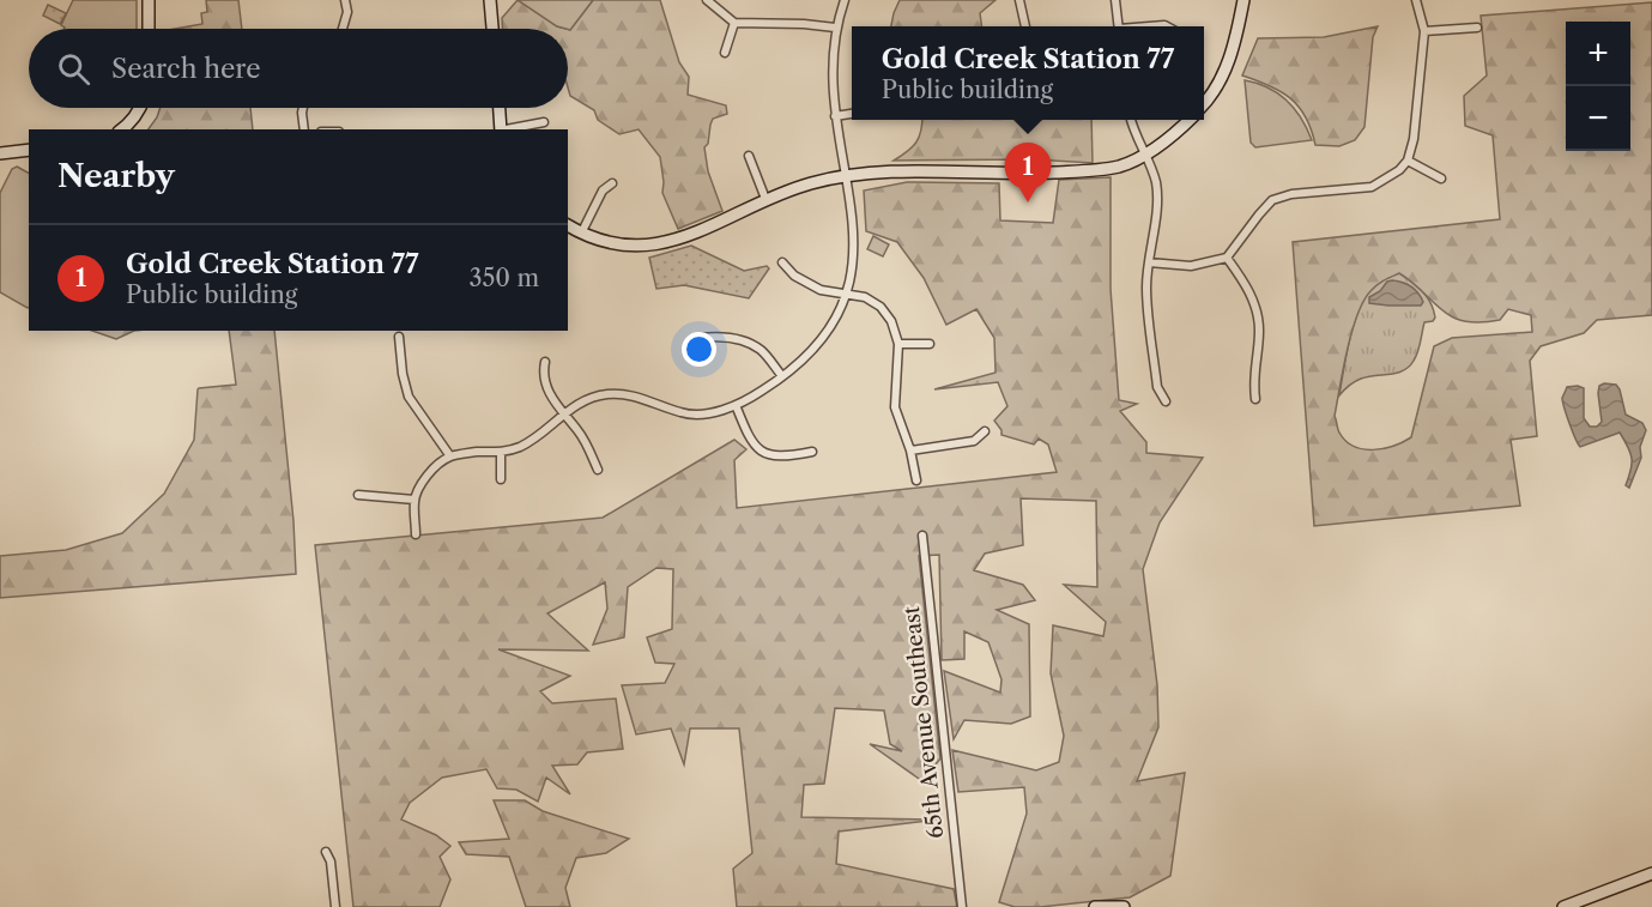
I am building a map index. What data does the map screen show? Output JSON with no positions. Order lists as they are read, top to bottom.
{
  "streets": {
    "street": ["65th Avenue Southeast"]
  },
  "page": {
    "map_buttons": ["+", "−"],
    "popup": ["Gold Creek Station 77", "Public building"],
    "search": "Search here",
    "heading": "Nearby",
    "pins": "1",
    "list": [
      {
        "mark": "1",
        "name": "Gold Creek Station 77",
        "note": "Public building",
        "value": "350 m"
      }
    ]
  }
}
